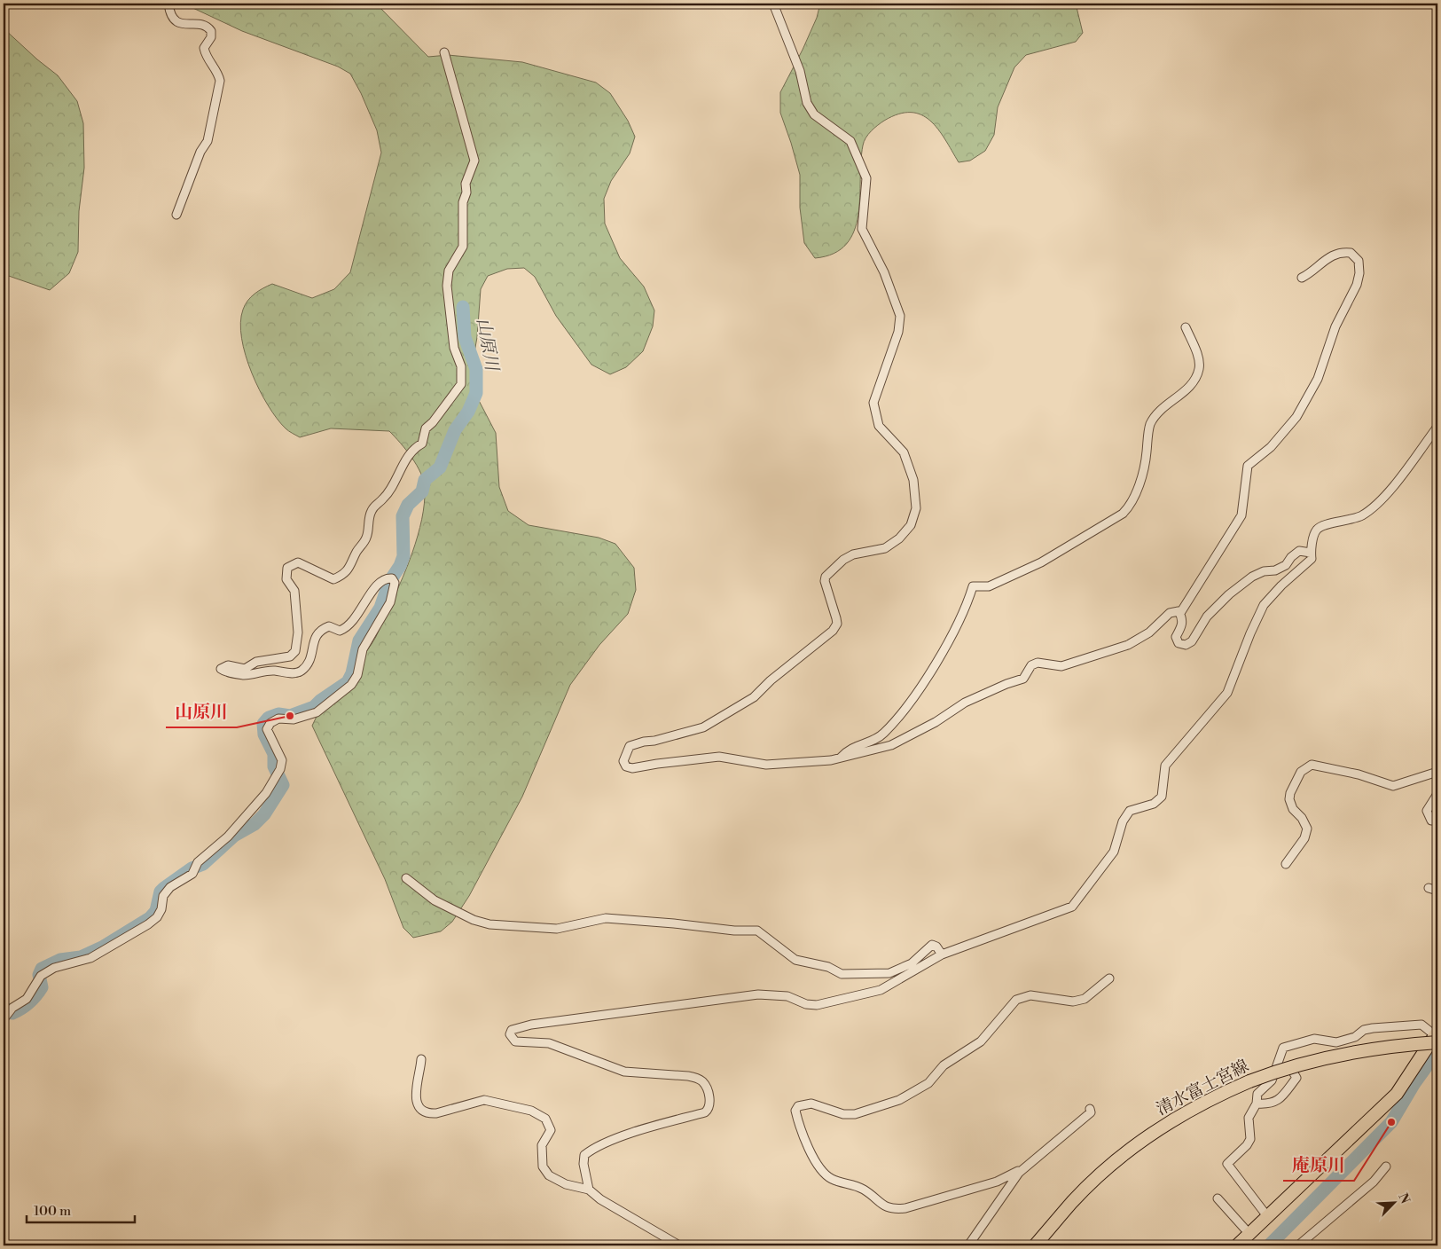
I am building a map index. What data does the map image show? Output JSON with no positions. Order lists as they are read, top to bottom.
{
  "streets": {
    "main road": ["清水富士宮線"]
  },
  "water": ["山原川"],
  "places": ["山原川", "庵原川"],
  "scale_bar": "100 m",
  "north": "top right"
}
